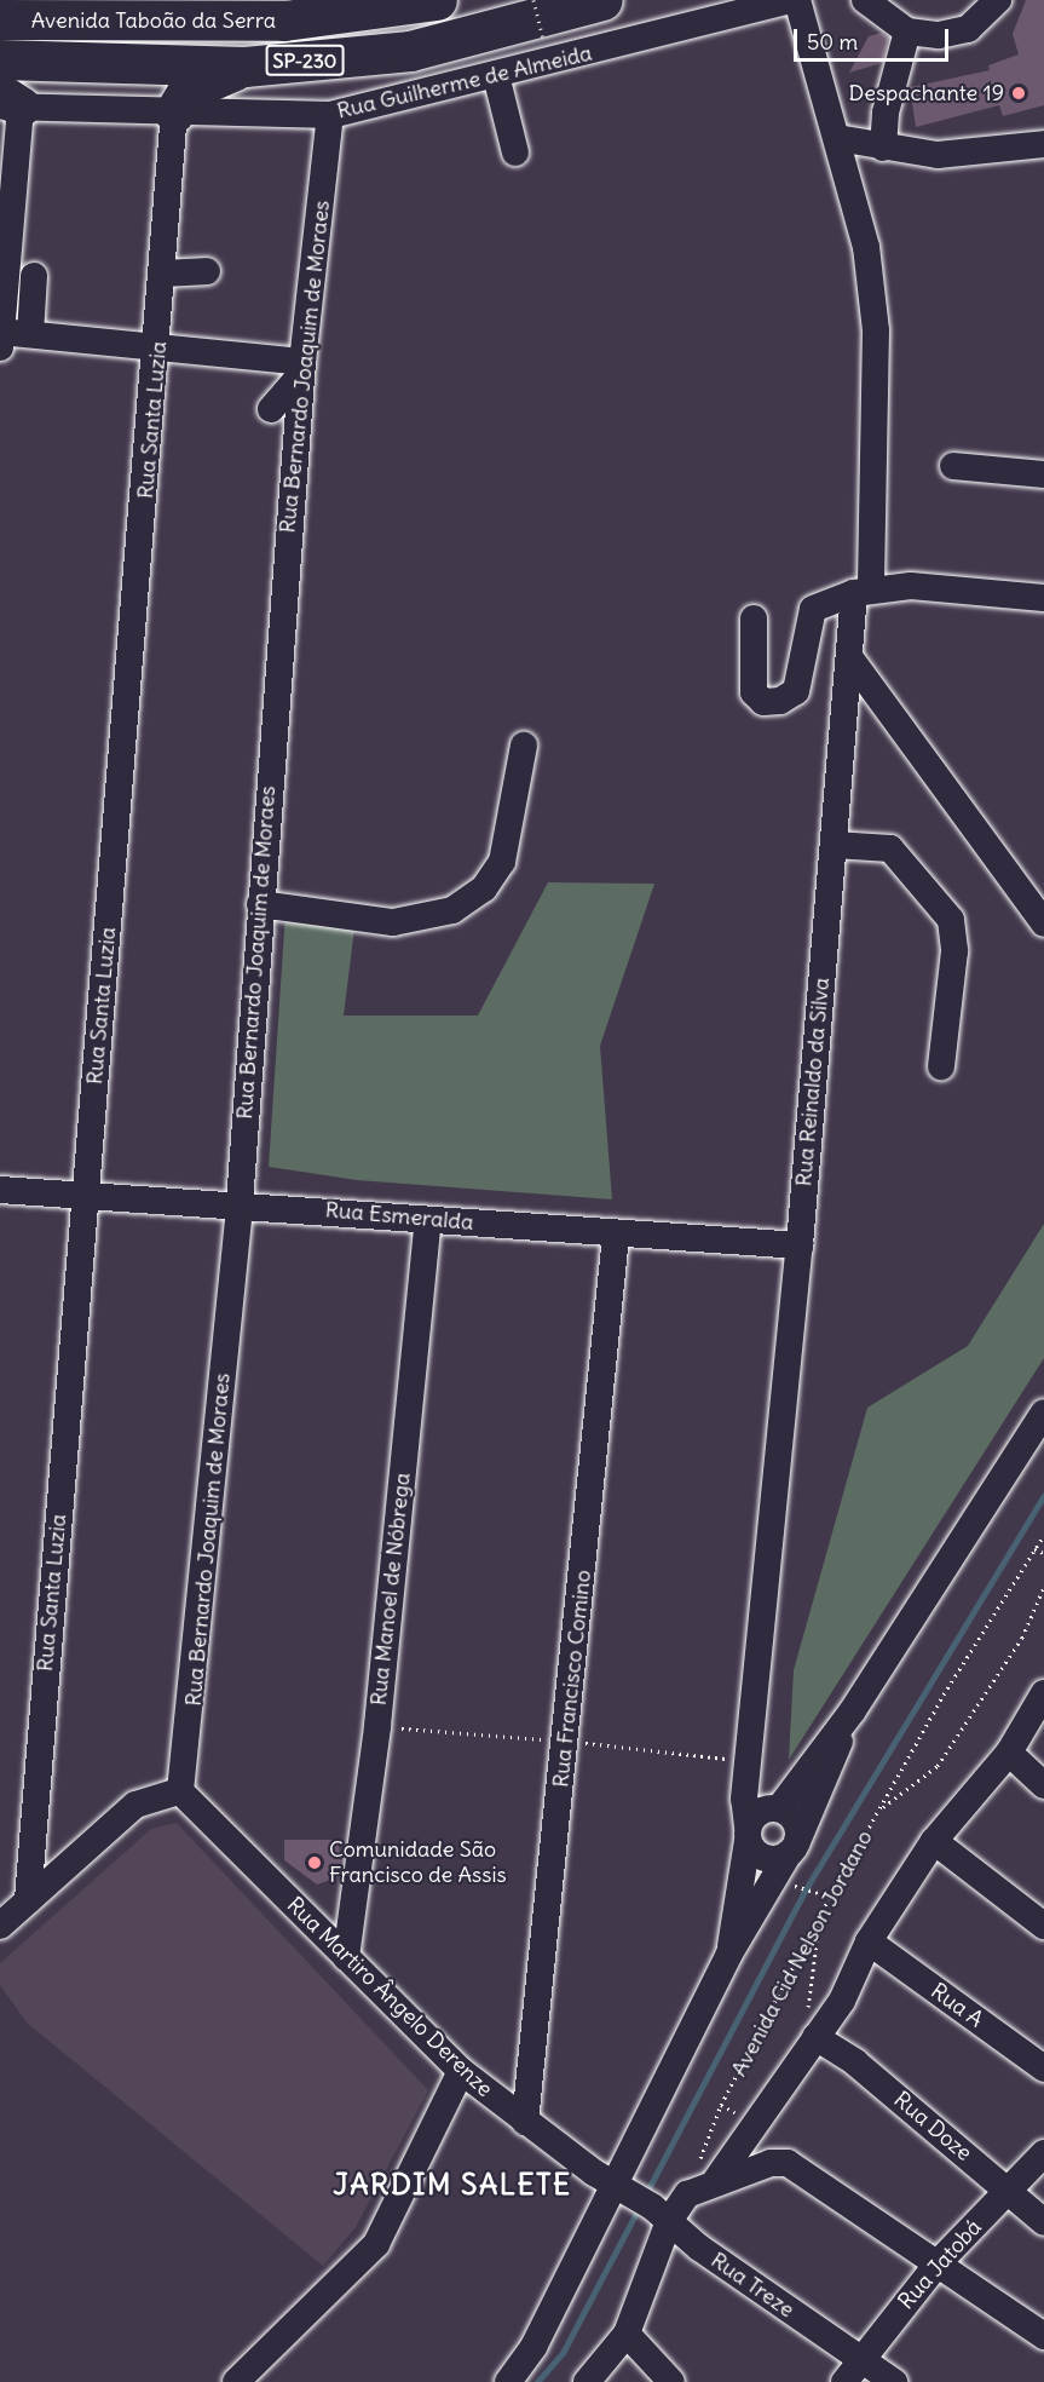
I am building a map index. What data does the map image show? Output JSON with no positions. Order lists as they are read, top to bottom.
{
  "streets": {
    "highway": ["Avenida Taboão da Serra", "SP-230"],
    "street": [
      "Rua Guilherme de Almeida",
      "Rua Bernardo Joaquim de Moraes",
      "Rua Santa Luzia",
      "Rua Reinaldo da Silva",
      "Rua Esmeralda",
      "Rua Manoel de Nóbrega",
      "Rua Francisco Comino",
      "Rua Martiro Ângelo Derenze",
      "Rua A",
      "Rua Doze",
      "Rua Jatobá",
      "Rua Treze"
    ],
    "path": ["Avenida Cid Nelson Jordano"]
  },
  "crossings": [
    ["Rua Guilherme de Almeida", "Rua Bernardo Joaquim de Moraes"],
    ["Rua Guilherme de Almeida", "Rua Santa Luzia"],
    ["Rua Bernardo Joaquim de Moraes", "Rua Esmeralda"],
    ["Rua Bernardo Joaquim de Moraes", "Rua Martiro Ângelo Derenze"],
    ["Rua Santa Luzia", "Rua Esmeralda"],
    ["Rua Reinaldo da Silva", "Rua Esmeralda"],
    ["Rua Esmeralda", "Rua Manoel de Nóbrega"],
    ["Rua Esmeralda", "Rua Francisco Comino"],
    ["Rua Manoel de Nóbrega", "Rua Martiro Ângelo Derenze"],
    ["Rua Francisco Comino", "Rua Martiro Ângelo Derenze"],
    ["Rua Martiro Ângelo Derenze", "Rua Treze"],
    ["Rua Doze", "Rua Jatobá"],
    ["Rua Jatobá", "Rua Treze"]
  ],
  "districts": ["JARDIM SALETE"],
  "places": ["Despachante 19", "Comunidade São Francisco de Assis"],
  "scale_bar": "50 m"
}
